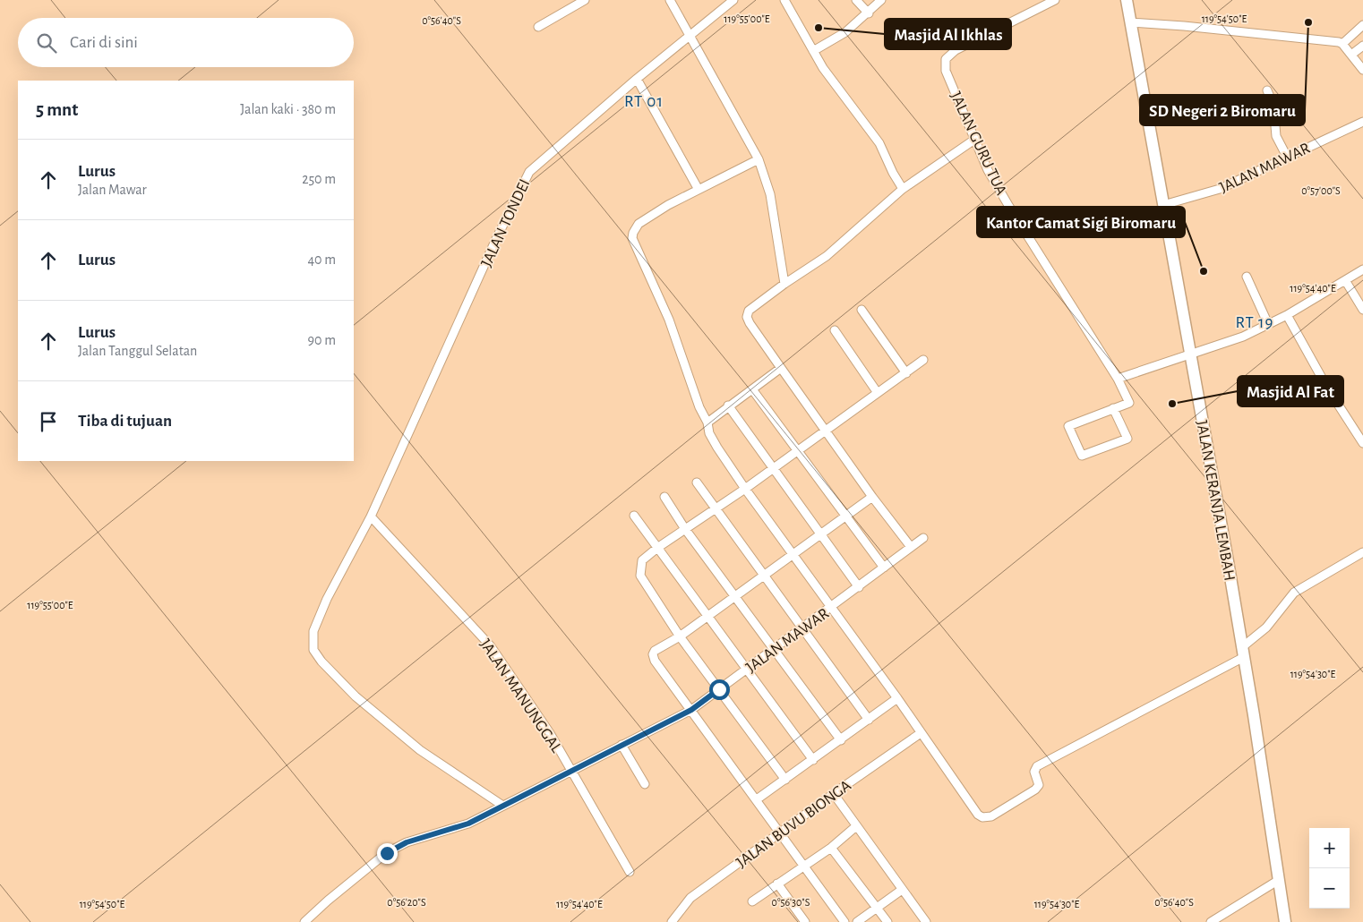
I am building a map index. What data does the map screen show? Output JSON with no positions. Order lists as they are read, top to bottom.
{
  "streets": {
    "main road": ["JALAN KERANJA LEMBAH"],
    "street": [
      "JALAN GURU TUA",
      "JALAN MAWAR",
      "JALAN TONDEI",
      "JALAN MANUNGGAL",
      "JALAN BUVU BIONGA"
    ]
  },
  "crossings": [
    ["JALAN MAWAR", "JALAN TONDEI"],
    ["JALAN MAWAR", "JALAN KERANJA LEMBAH"],
    ["JALAN MAWAR", "JALAN MANUNGGAL"],
    ["JALAN TONDEI", "JALAN MANUNGGAL"]
  ],
  "districts": ["RT 01", "RT 19"],
  "places": [
    "SD Negeri 2 Biromaru",
    "Masjid Al Ikhlas",
    "Kantor Camat Sigi Biromaru",
    "Masjid Al Fat"
  ],
  "page": {
    "search": "Cari di sini",
    "heading": ["5 mnt", "Jalan kaki · 380 m"],
    "list": [
      ["Lurus", "Jalan Mawar", "250 m"],
      ["Lurus", "40 m"],
      ["Lurus", "Jalan Tanggul Selatan", "90 m"],
      "Tiba di tujuan"
    ],
    "map_buttons": ["+", "−"]
  },
  "coordinates": [
    "119°55'00\"E",
    "119°54'50\"E",
    "0°56'40\"S",
    "0°57'00\"S",
    "119°54'40\"E",
    "119°54'30\"E",
    "0°56'20\"S",
    "0°56'30\"S"
  ]
}
